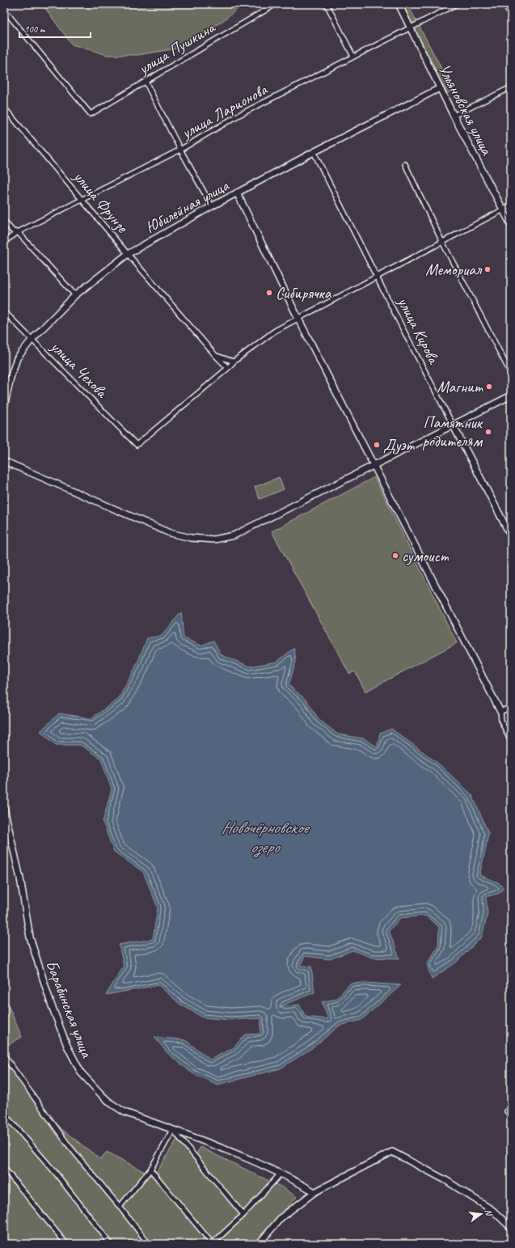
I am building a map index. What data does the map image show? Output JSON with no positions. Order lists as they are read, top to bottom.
{
  "streets": {
    "street": [
      "улица Пушкина",
      "Ульяновская улица",
      "улица Ларионова",
      "улица Фрунзе",
      "Юбилейная улица",
      "улица Кирова",
      "улица Чехова",
      "Барабинская улица"
    ]
  },
  "crossings": [
    ["Ульяновская улица", "улица Ларионова"],
    ["Ульяновская улица", "Юбилейная улица"],
    ["улица Ларионова", "улица Фрунзе"],
    ["улица Фрунзе", "Юбилейная улица"],
    ["улица Фрунзе", "улица Чехова"],
    ["Юбилейная улица", "улица Кирова"],
    ["Юбилейная улица", "улица Чехова"]
  ],
  "water": ["Новочёрновское озеро"],
  "places": [
    "Мемориал",
    "Сибирячка",
    "Магнит",
    "Памятник родителям",
    "Дуэт",
    "сумоист"
  ],
  "scale_bar": "100 m",
  "north": "right"
}
